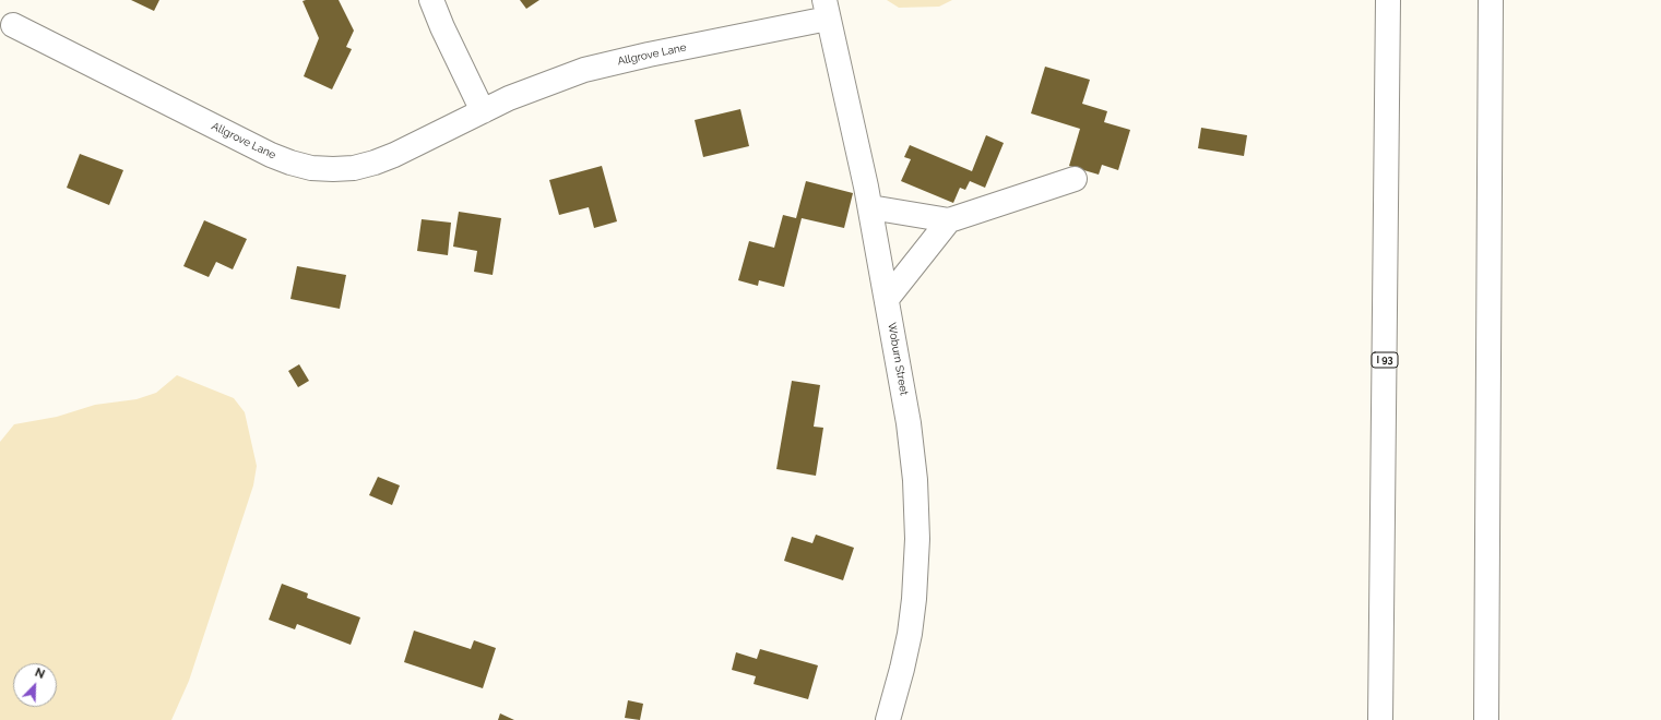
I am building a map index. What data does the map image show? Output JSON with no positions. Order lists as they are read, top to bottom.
{
  "streets": {
    "main road": ["Allgrove Lane", "Woburn Street", "I 93"]
  },
  "crossings": [
    ["Allgrove Lane", "Woburn Street"]
  ],
  "north": "top right"
}
